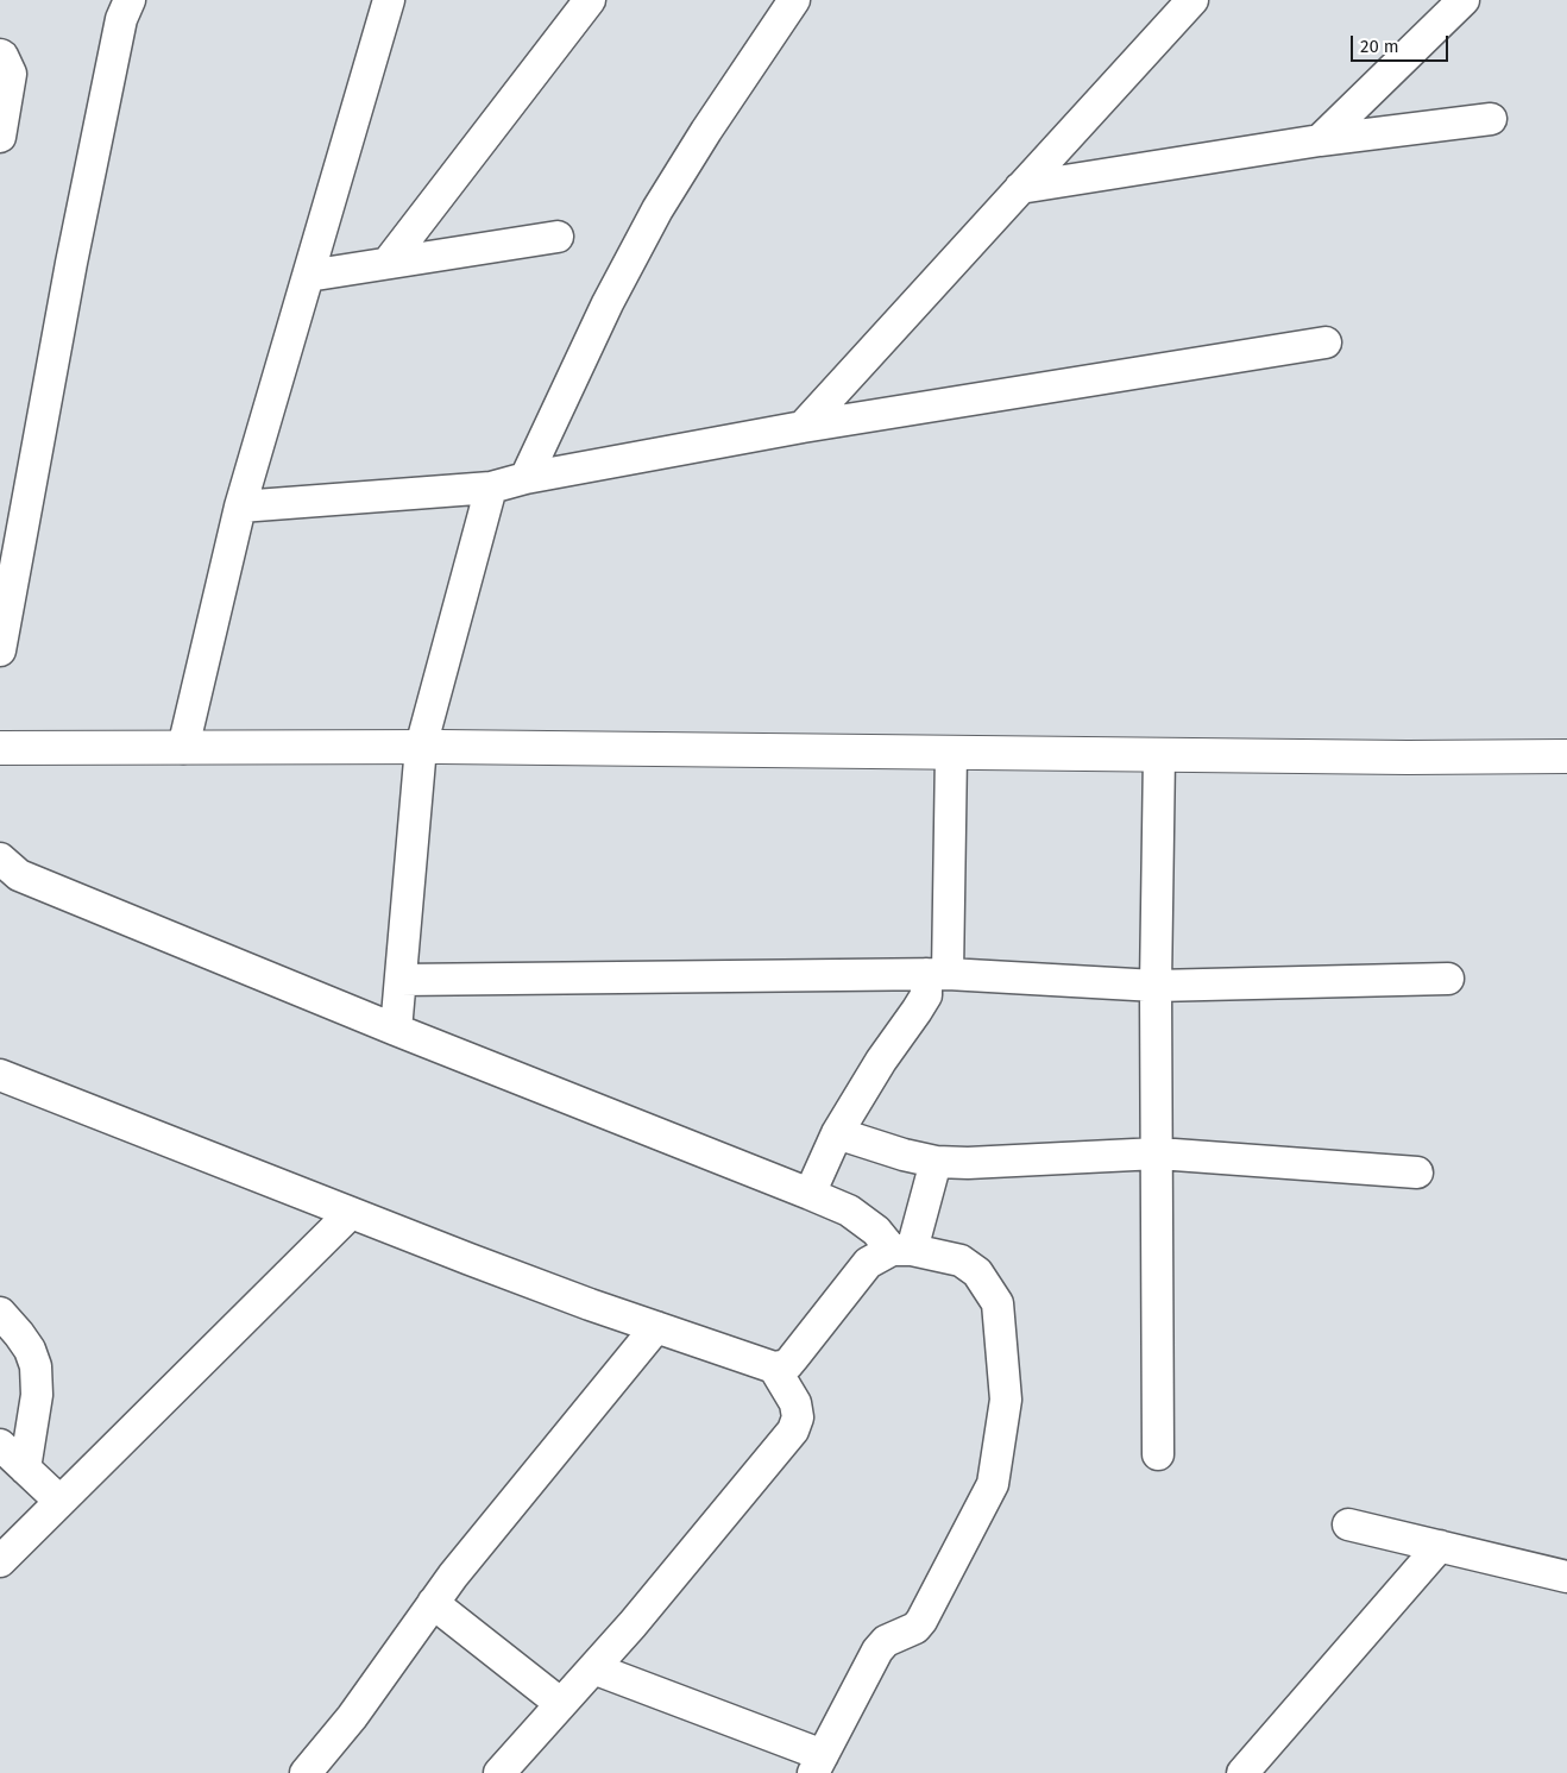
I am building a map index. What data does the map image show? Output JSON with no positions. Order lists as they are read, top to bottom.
{
  "scale_bar": "20 m"
}
